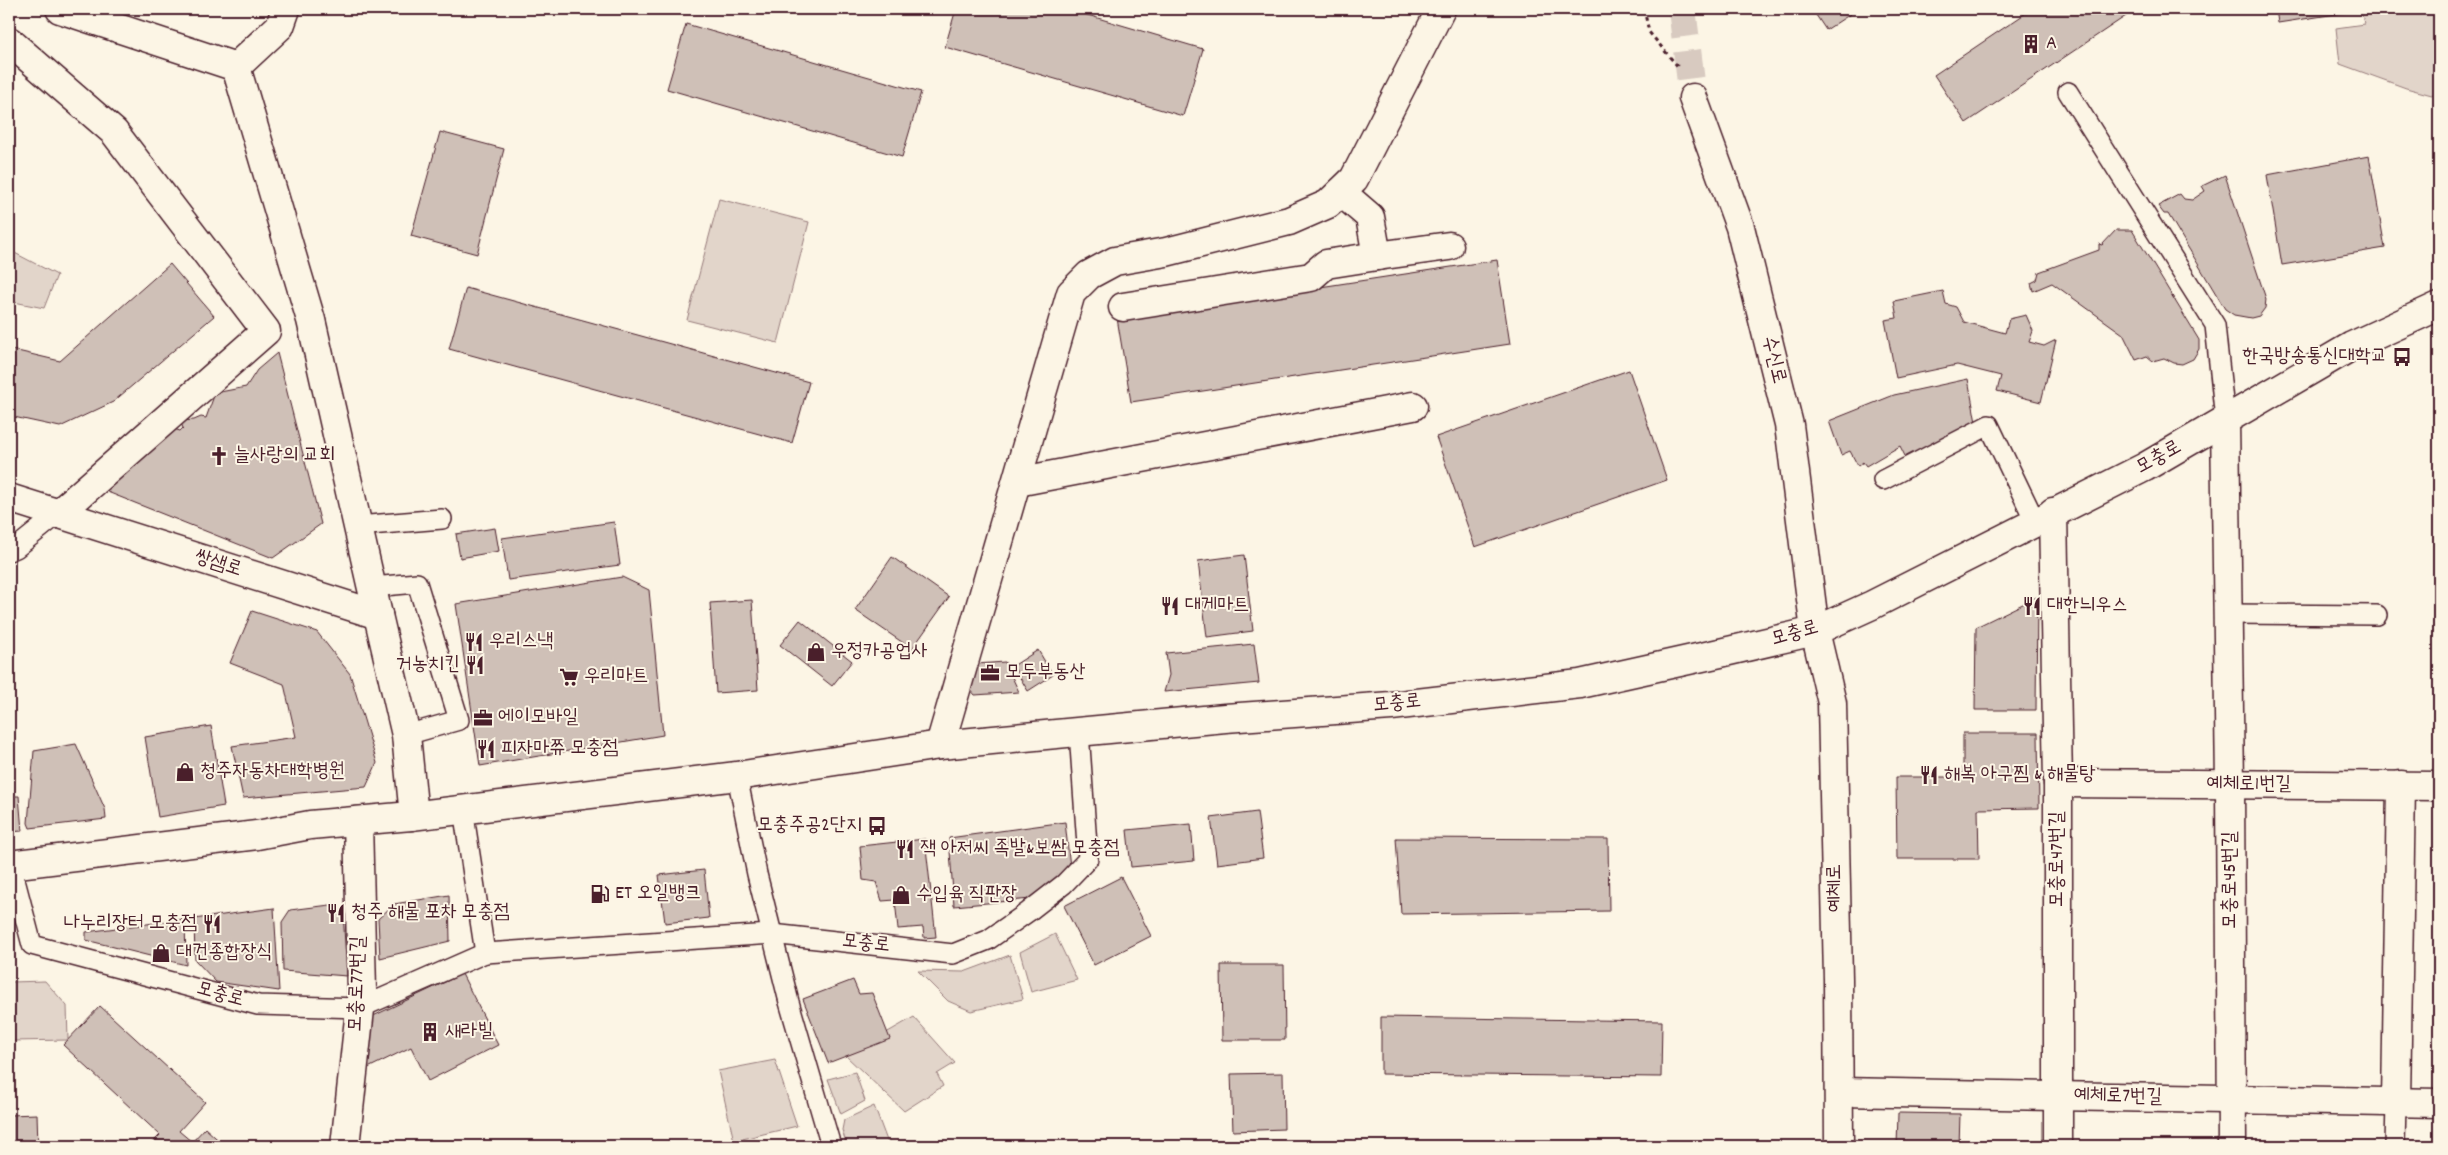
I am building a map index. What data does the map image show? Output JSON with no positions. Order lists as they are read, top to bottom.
{
  "streets": {
    "street": [
      "수신로",
      "모충로",
      "쌍샘로",
      "예체로1번길",
      "모충로47번길",
      "모충로45번길",
      "예체로",
      "모충로77번길",
      "예체로7번길"
    ]
  },
  "crossings": [
    ["수신로", "모충로"],
    ["수신로", "예체로"],
    ["모충로", "모충로47번길"],
    ["모충로", "모충로45번길"],
    ["모충로", "예체로"],
    ["모충로", "모충로77번길"],
    ["예체로1번길", "모충로47번길"],
    ["예체로1번길", "모충로45번길"],
    ["모충로47번길", "예체로7번길"],
    ["모충로45번길", "예체로7번길"],
    ["예체로", "예체로7번길"]
  ],
  "places": {
    "building": ["A", "새라빌"],
    "bus stop": ["한국방송통신대학교", "모충주공2단지"],
    "church": ["늘사랑의 교회"],
    "restaurant": [
      "대게마트",
      "대한늬우스",
      "우리스낵",
      "거농치킨",
      "피자마쮸 모충점",
      "해복 아구찜 & 해물탕",
      "잭 아저씨 족발&보쌈 모충점",
      "청주 해물 포차 모충점",
      "나누리장터 모충점"
    ],
    "shop": [
      "우정카공업사",
      "청주자동차대학병원",
      "수입육 직판장",
      "대건종합장식"
    ],
    "office": ["모두부동산", "에이모바일"],
    "supermarket": ["우리마트"],
    "fuel station": ["ET 오일뱅크"]
  }
}
